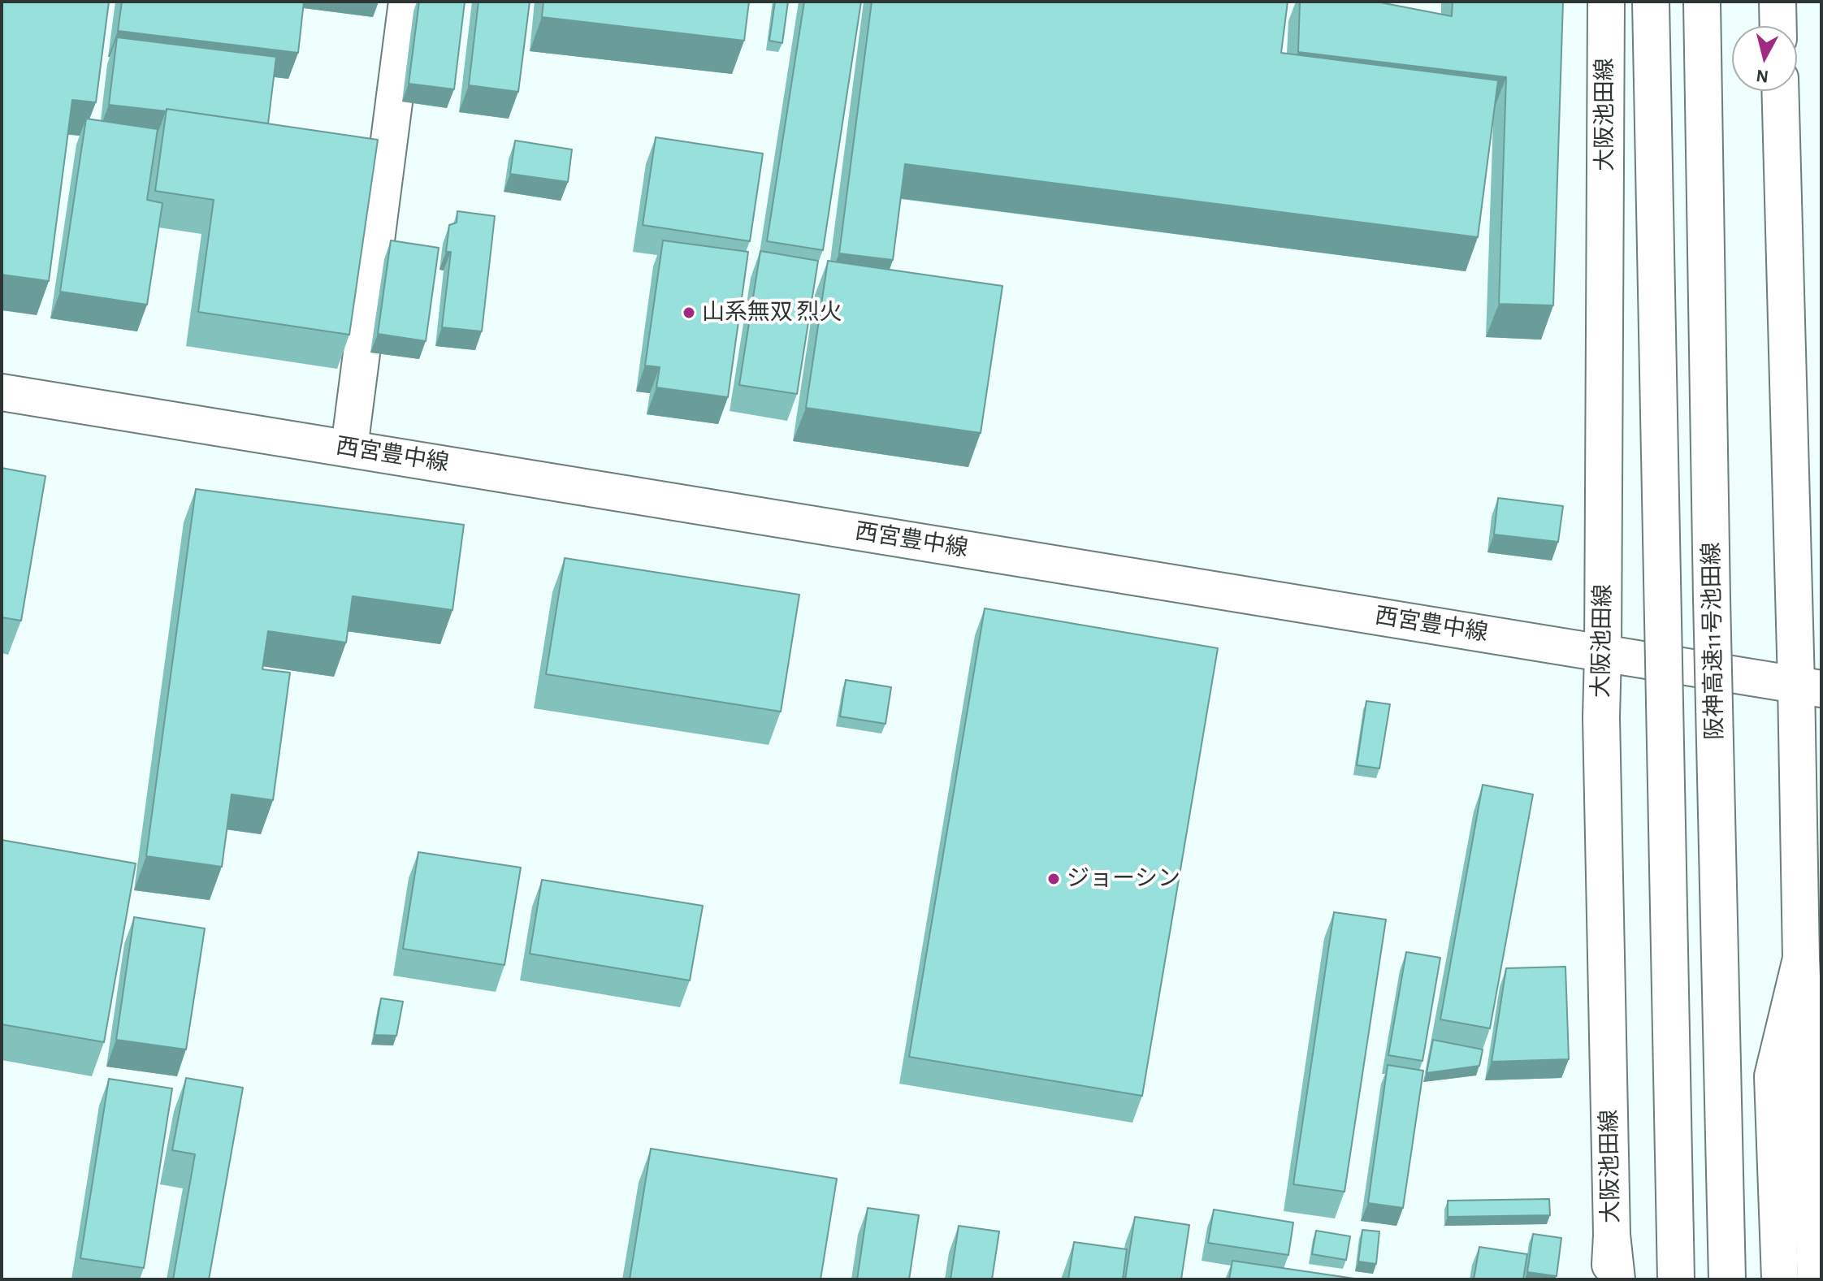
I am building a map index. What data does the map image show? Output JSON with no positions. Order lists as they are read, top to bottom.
{
  "streets": {
    "main road": ["大阪池田線", "西宮豊中線", "阪神高速11号池田線"]
  },
  "crossings": [
    ["大阪池田線", "西宮豊中線"]
  ],
  "places": ["山系無双 烈火", "ジョーシン"],
  "north": "bottom"
}
